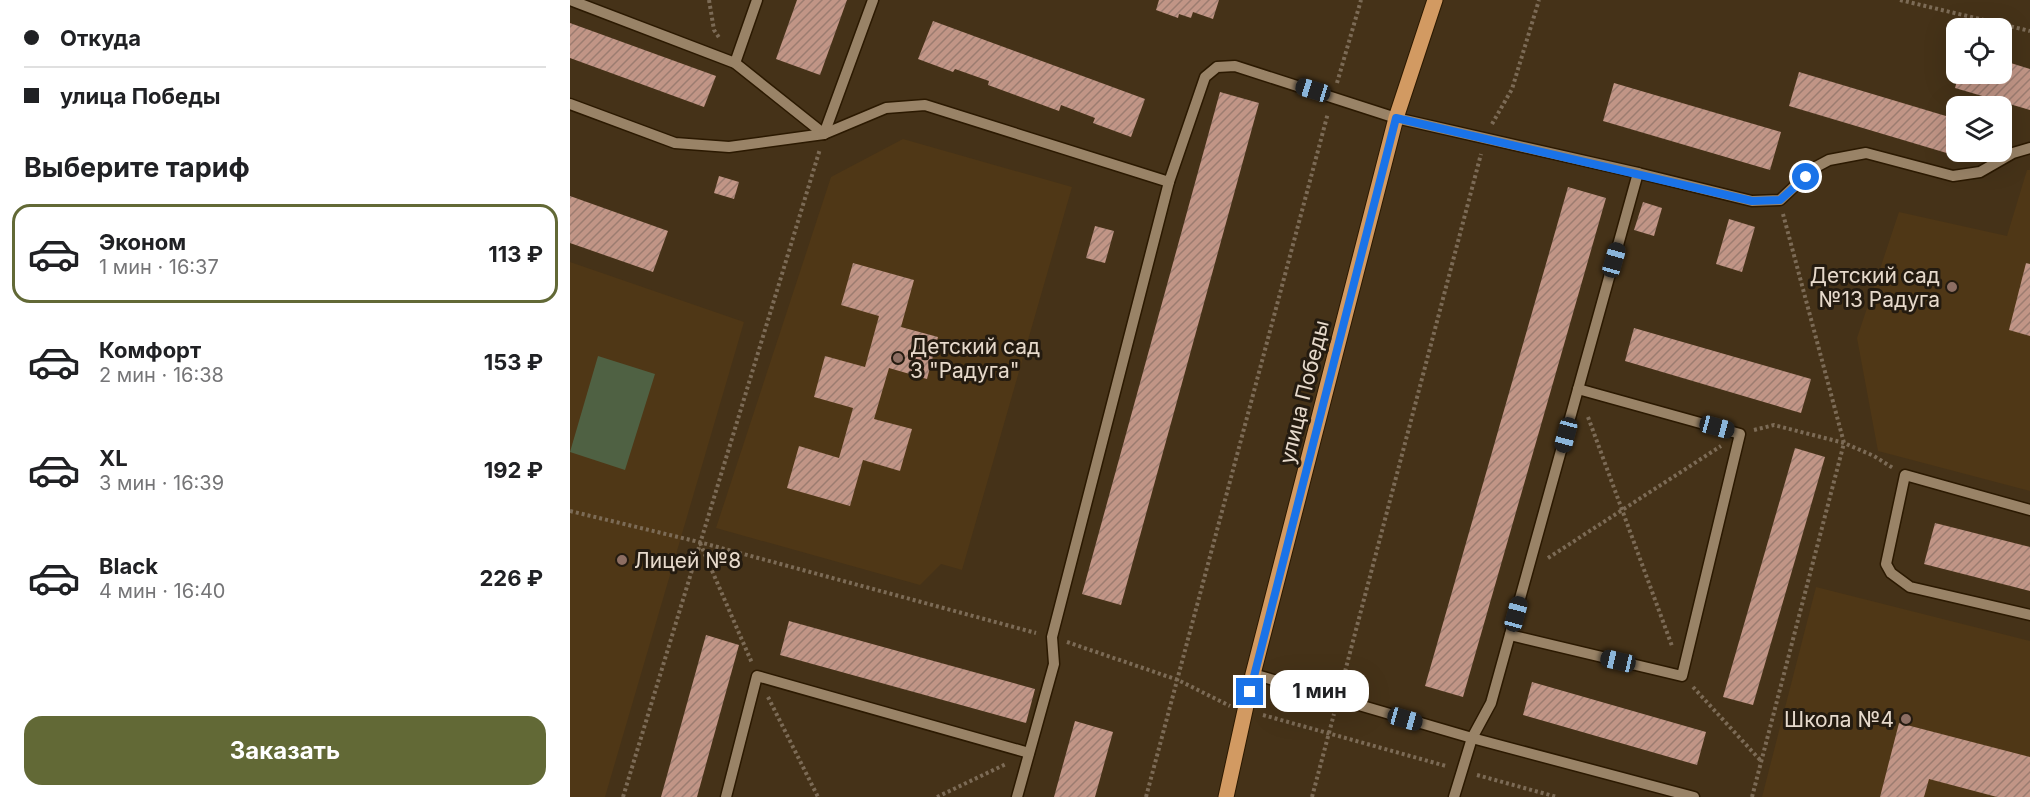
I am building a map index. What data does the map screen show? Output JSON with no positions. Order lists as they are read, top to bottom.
{
  "streets": {
    "main road": ["улица Победы"]
  },
  "places": [
    "Детский сад №13 Радуга",
    "Детский сад 3 \"Радуга\"",
    "Лицей №8",
    "Школа №4"
  ],
  "page": {
    "banner": ["Откуда", "улица Победы"],
    "heading": "Выберите тариф",
    "list": [
      {
        "name": "Эконом",
        "note": "1 мин · 16:37",
        "value": "113 ₽"
      },
      {
        "name": "Комфорт",
        "note": "2 мин · 16:38",
        "value": "153 ₽"
      },
      {
        "name": "XL",
        "note": "3 мин · 16:39",
        "value": "192 ₽"
      },
      {
        "name": "Black",
        "note": "4 мин · 16:40",
        "value": "226 ₽"
      }
    ],
    "bubble": "1 мин",
    "buttons": "Заказать"
  }
}
